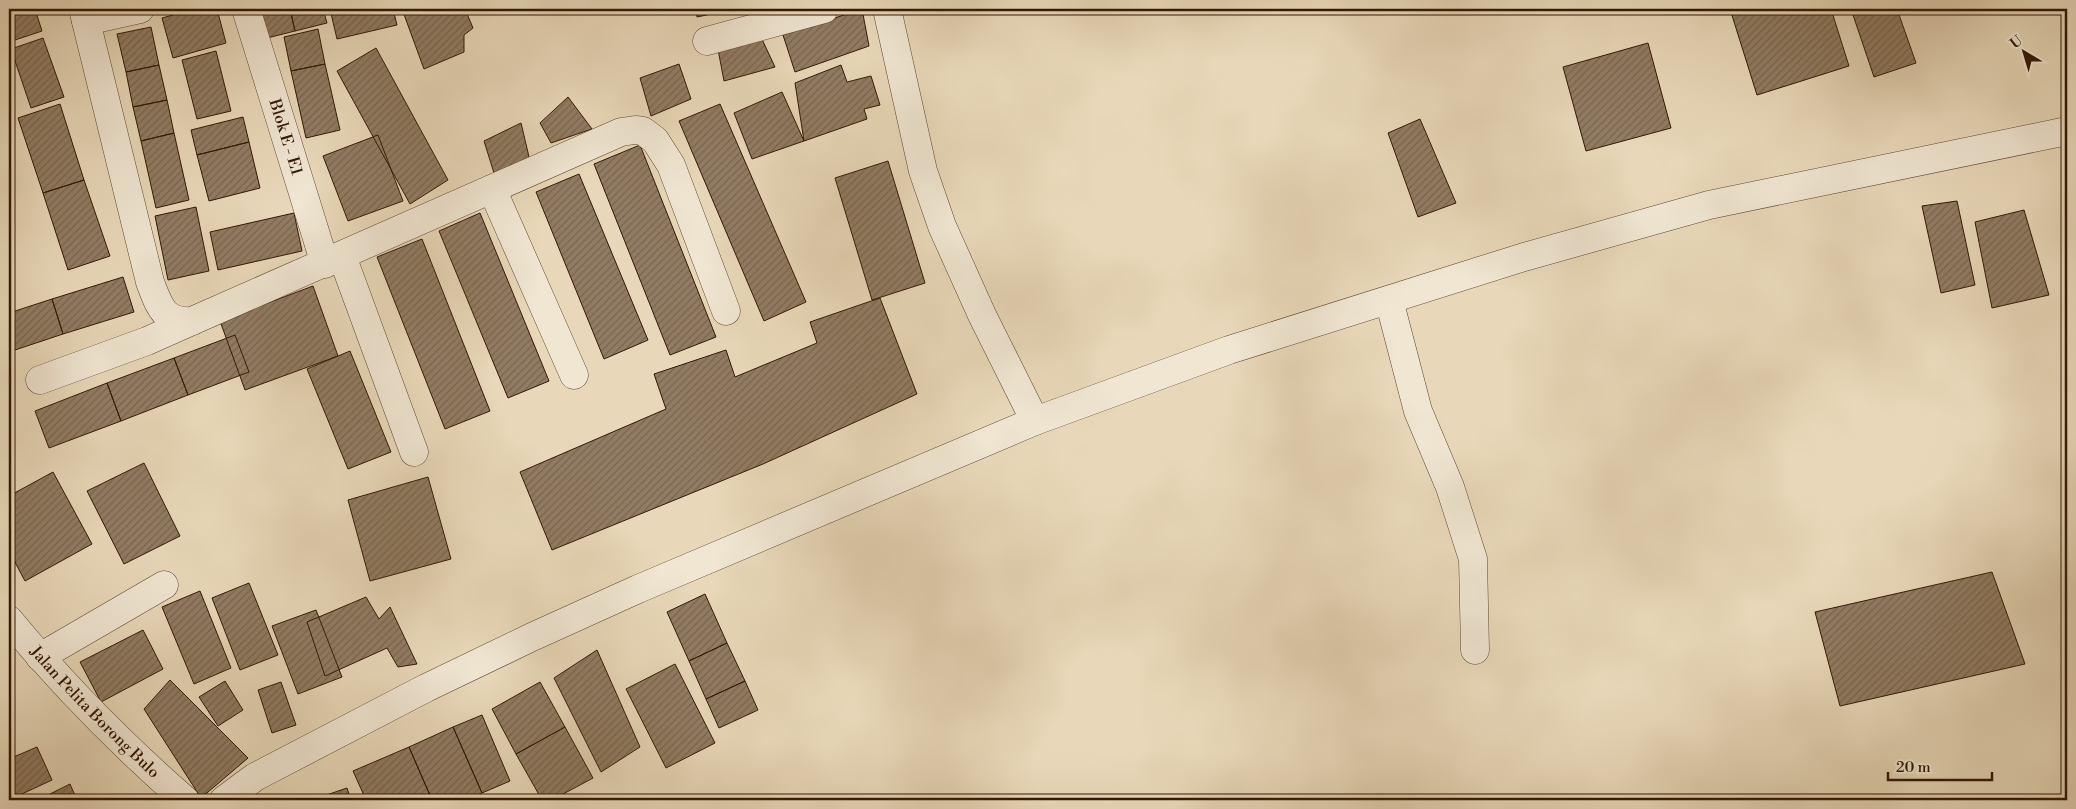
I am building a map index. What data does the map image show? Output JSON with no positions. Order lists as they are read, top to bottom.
{
  "streets": {
    "street": ["Blok E - E1", "Jalan Pelita Borong Bulo"]
  },
  "scale_bar": "20 m",
  "north": "top left"
}
